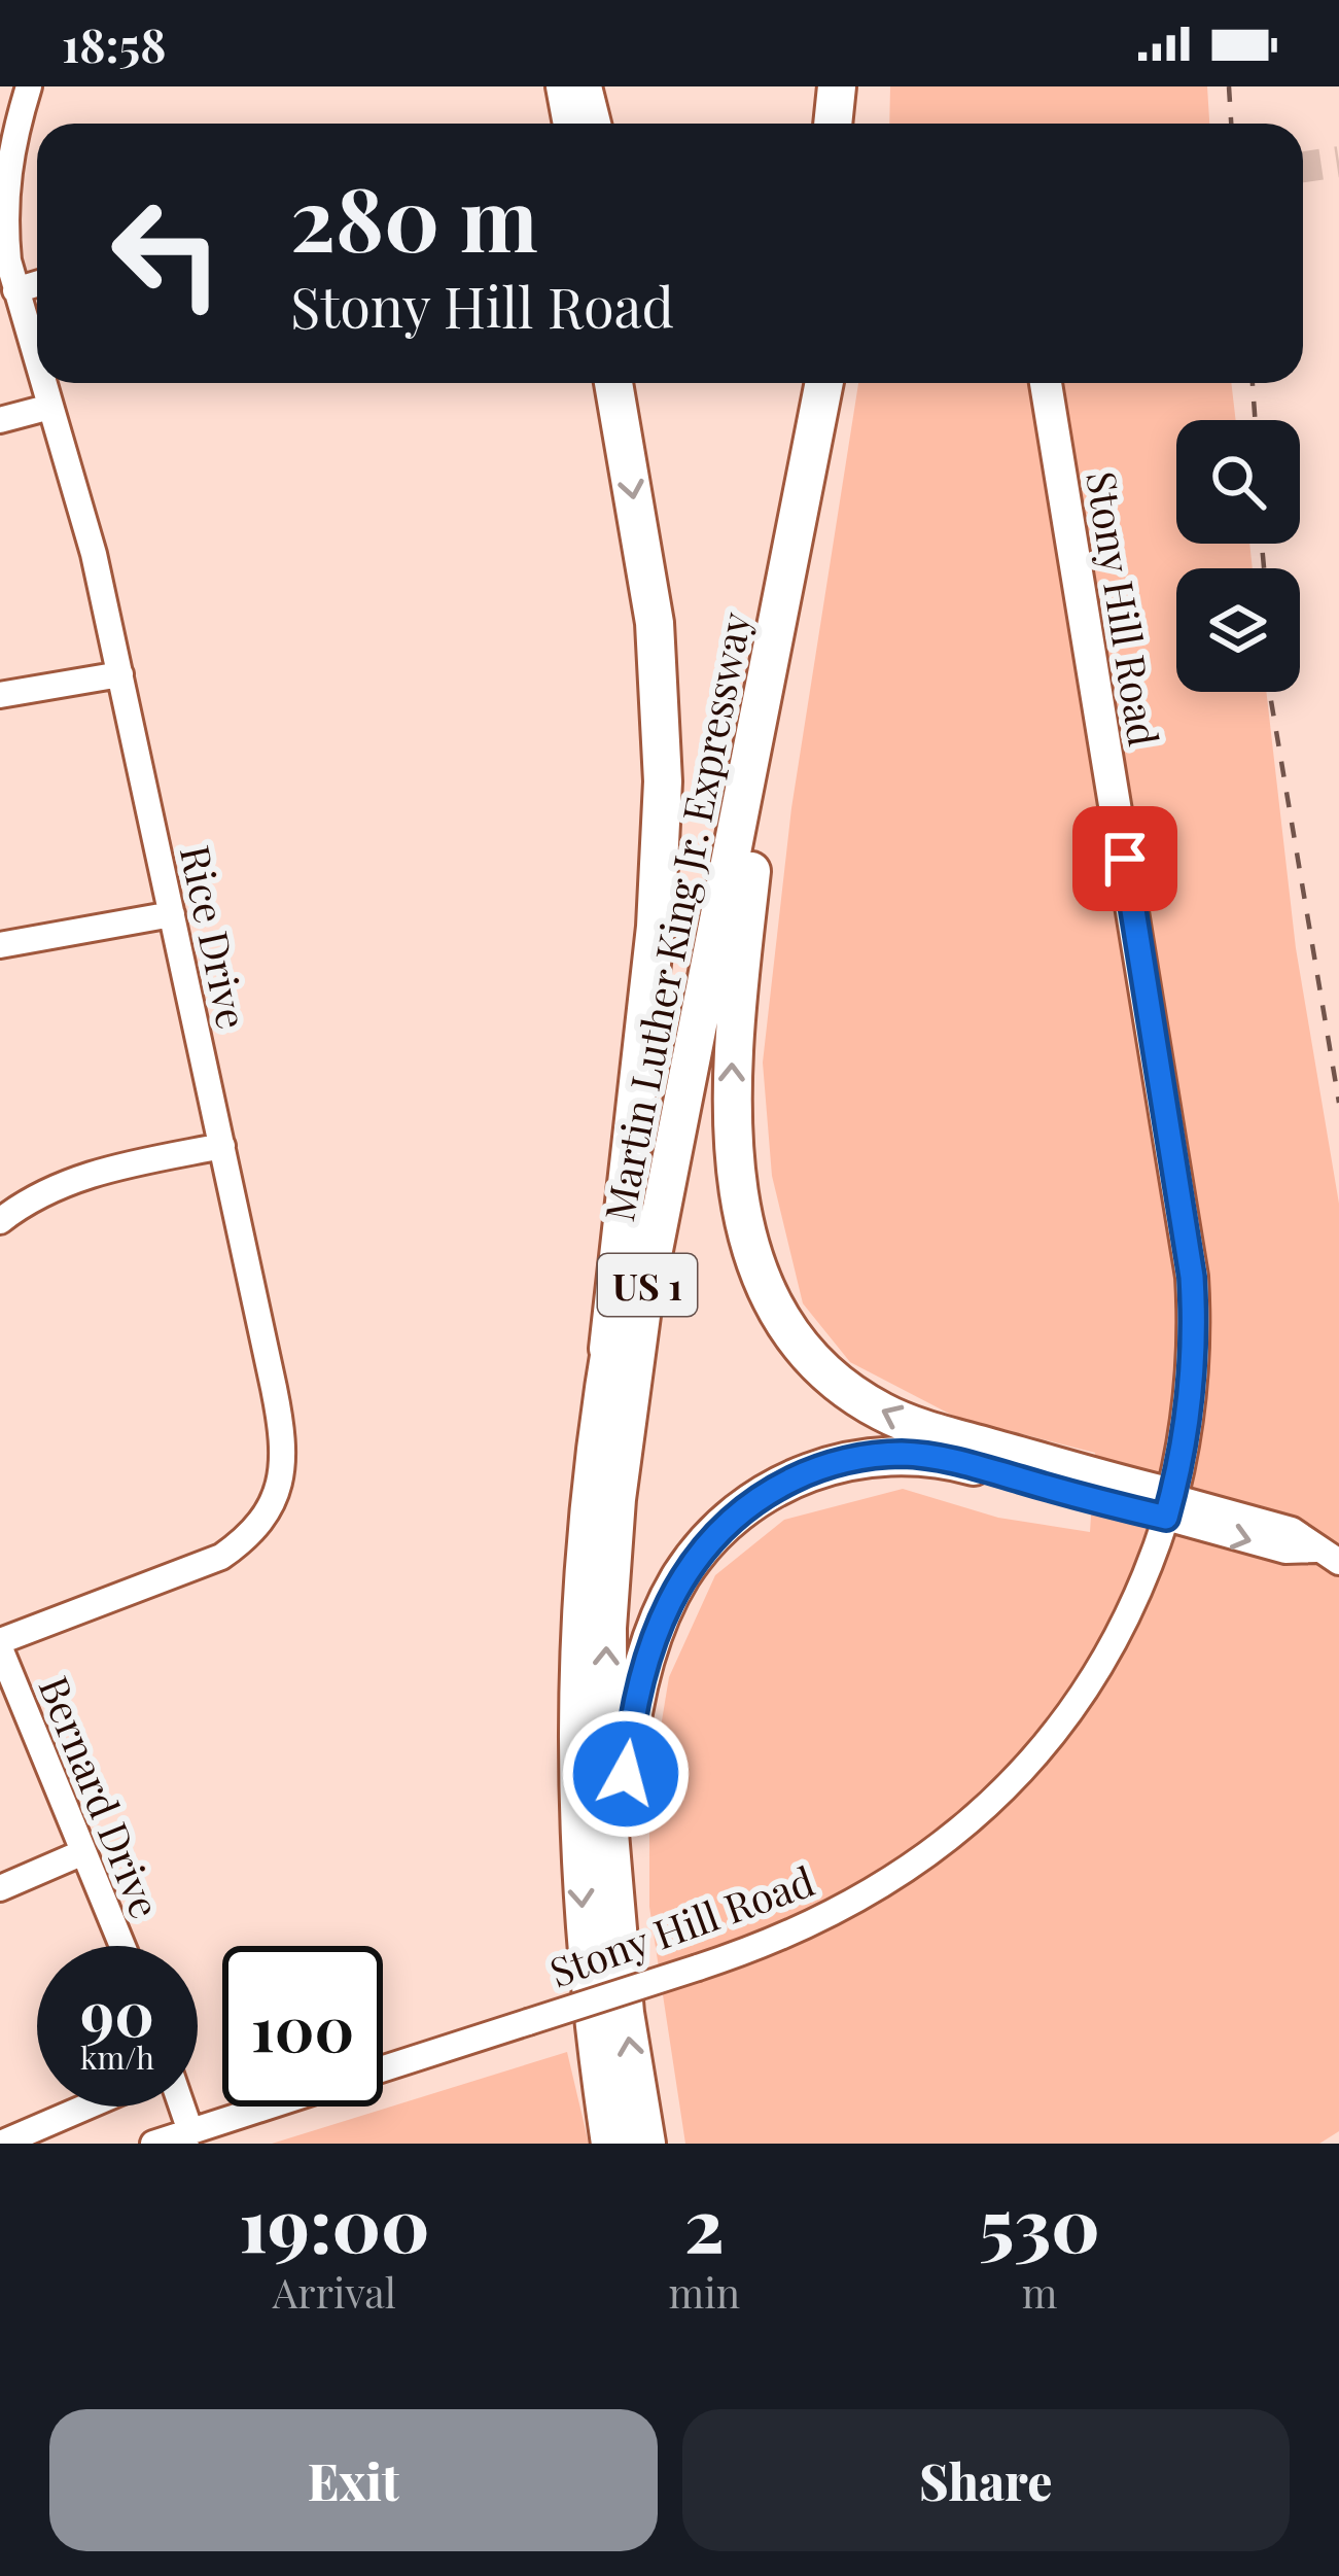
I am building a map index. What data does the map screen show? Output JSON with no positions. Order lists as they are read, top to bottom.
{
  "streets": {
    "highway": ["Martin Luther King Jr. Expressway", "US 1"],
    "main road": ["Stony Hill Road"],
    "street": ["Rice Drive", "Bernard Drive"]
  },
  "crossings": [
    ["Rice Drive", "Bernard Drive"]
  ],
  "page": {
    "status": "18:58",
    "turn": ["280 m", "Stony Hill Road"],
    "speed": "90 km/h",
    "limit": "100",
    "eta": [
      "19:00",
      "Arrival",
      "2",
      "min",
      "530",
      "m"
    ],
    "buttons": ["Exit", "Share"]
  }
}
